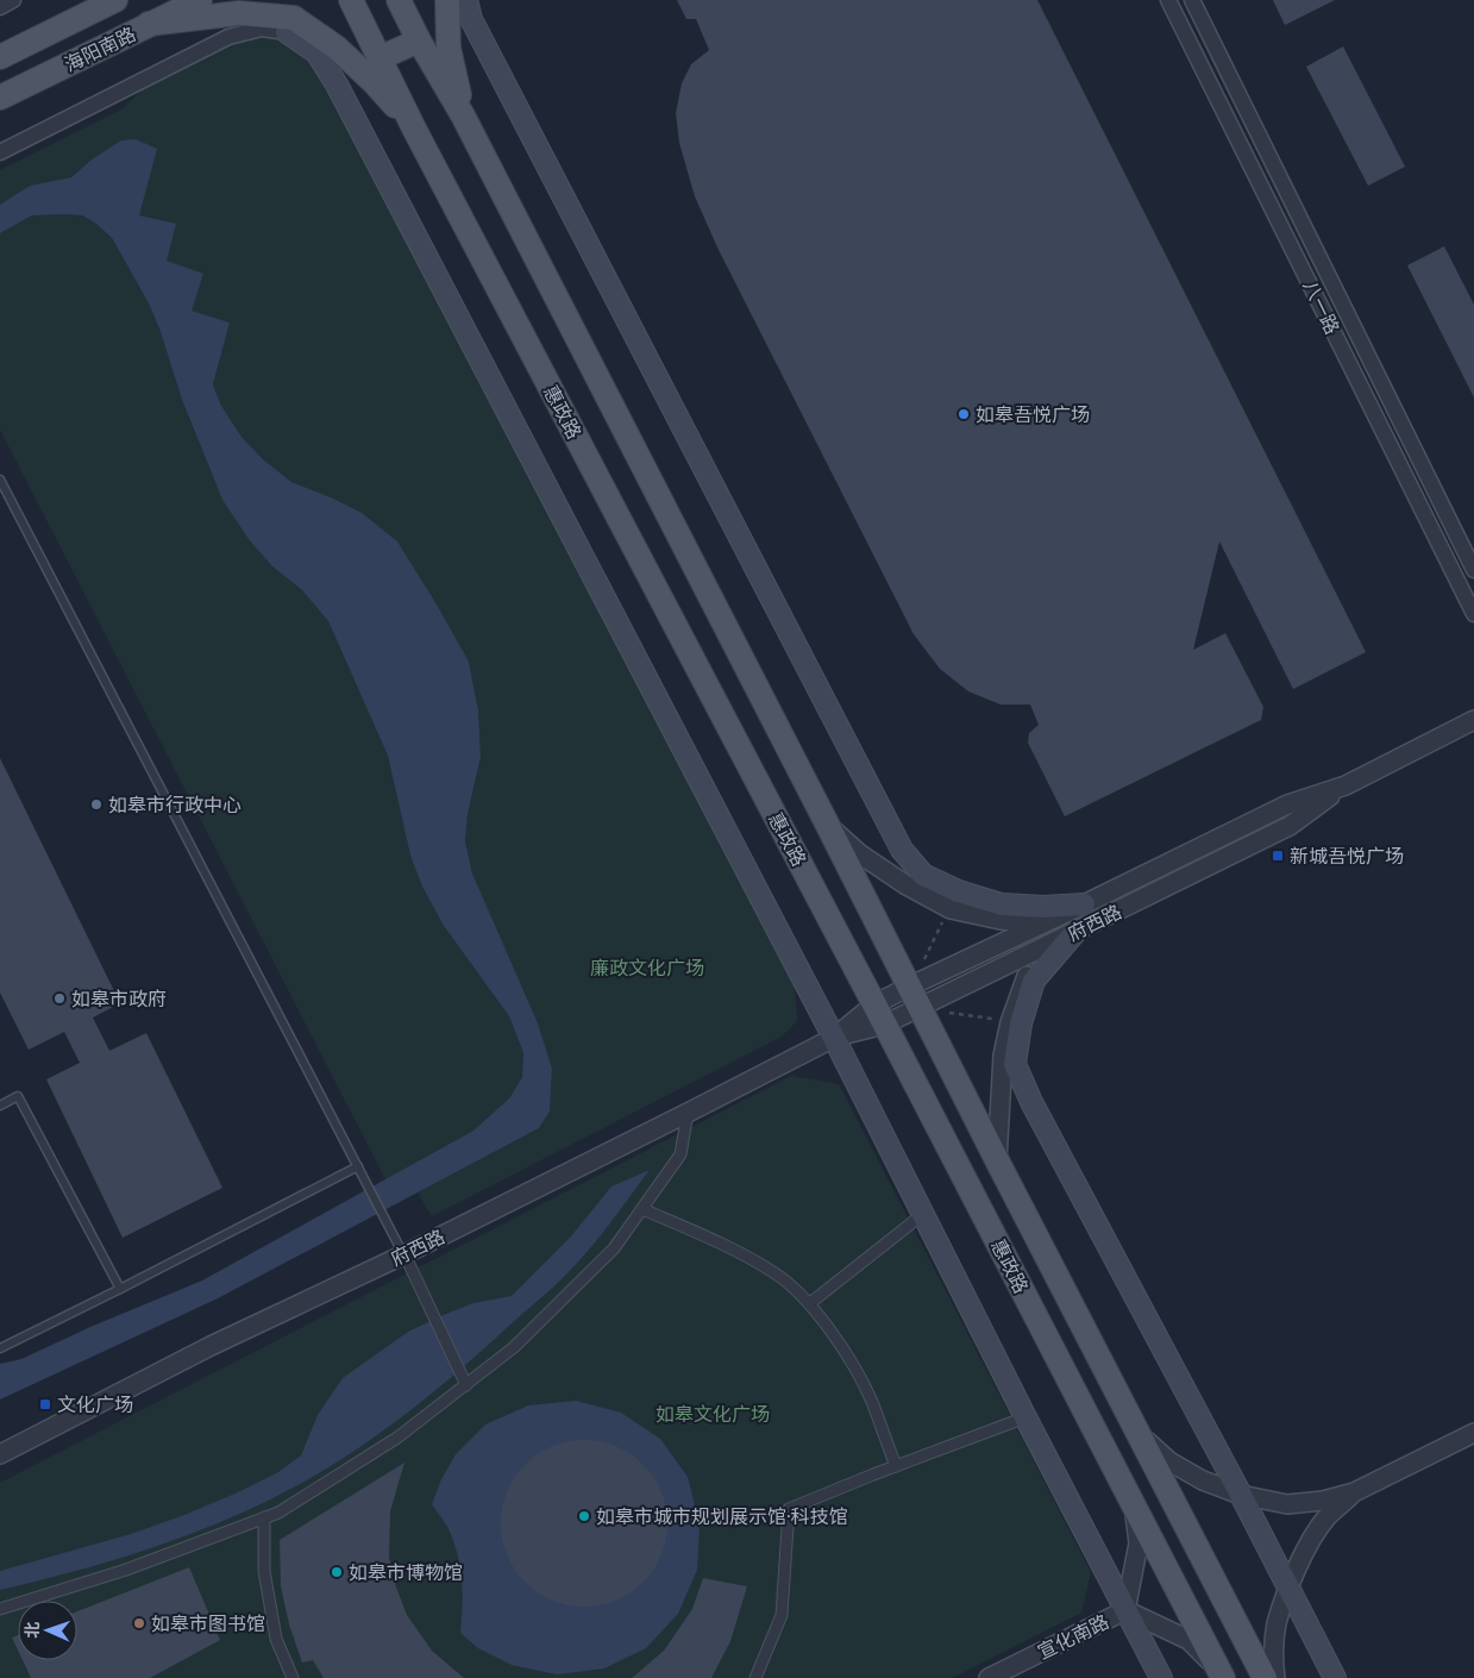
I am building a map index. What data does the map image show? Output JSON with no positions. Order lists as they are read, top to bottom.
{
  "streets": {
    "main road": ["海阳南路", "惠政路"],
    "street": ["八一路", "府西路", "宣化南路"]
  },
  "crossings": [
    ["惠政路", "府西路"]
  ],
  "parks": ["廉政文化广场", "如皋文化广场"],
  "places": {
    "other": [
      "如皋吾悦广场",
      "如皋市行政中心",
      "如皋市政府",
      "如皋市城市规划展示馆·科技馆",
      "如皋市博物馆",
      "如皋市图书馆"
    ],
    "transit": ["新城吾悦广场", "文化广场"]
  },
  "north": "left"
}
